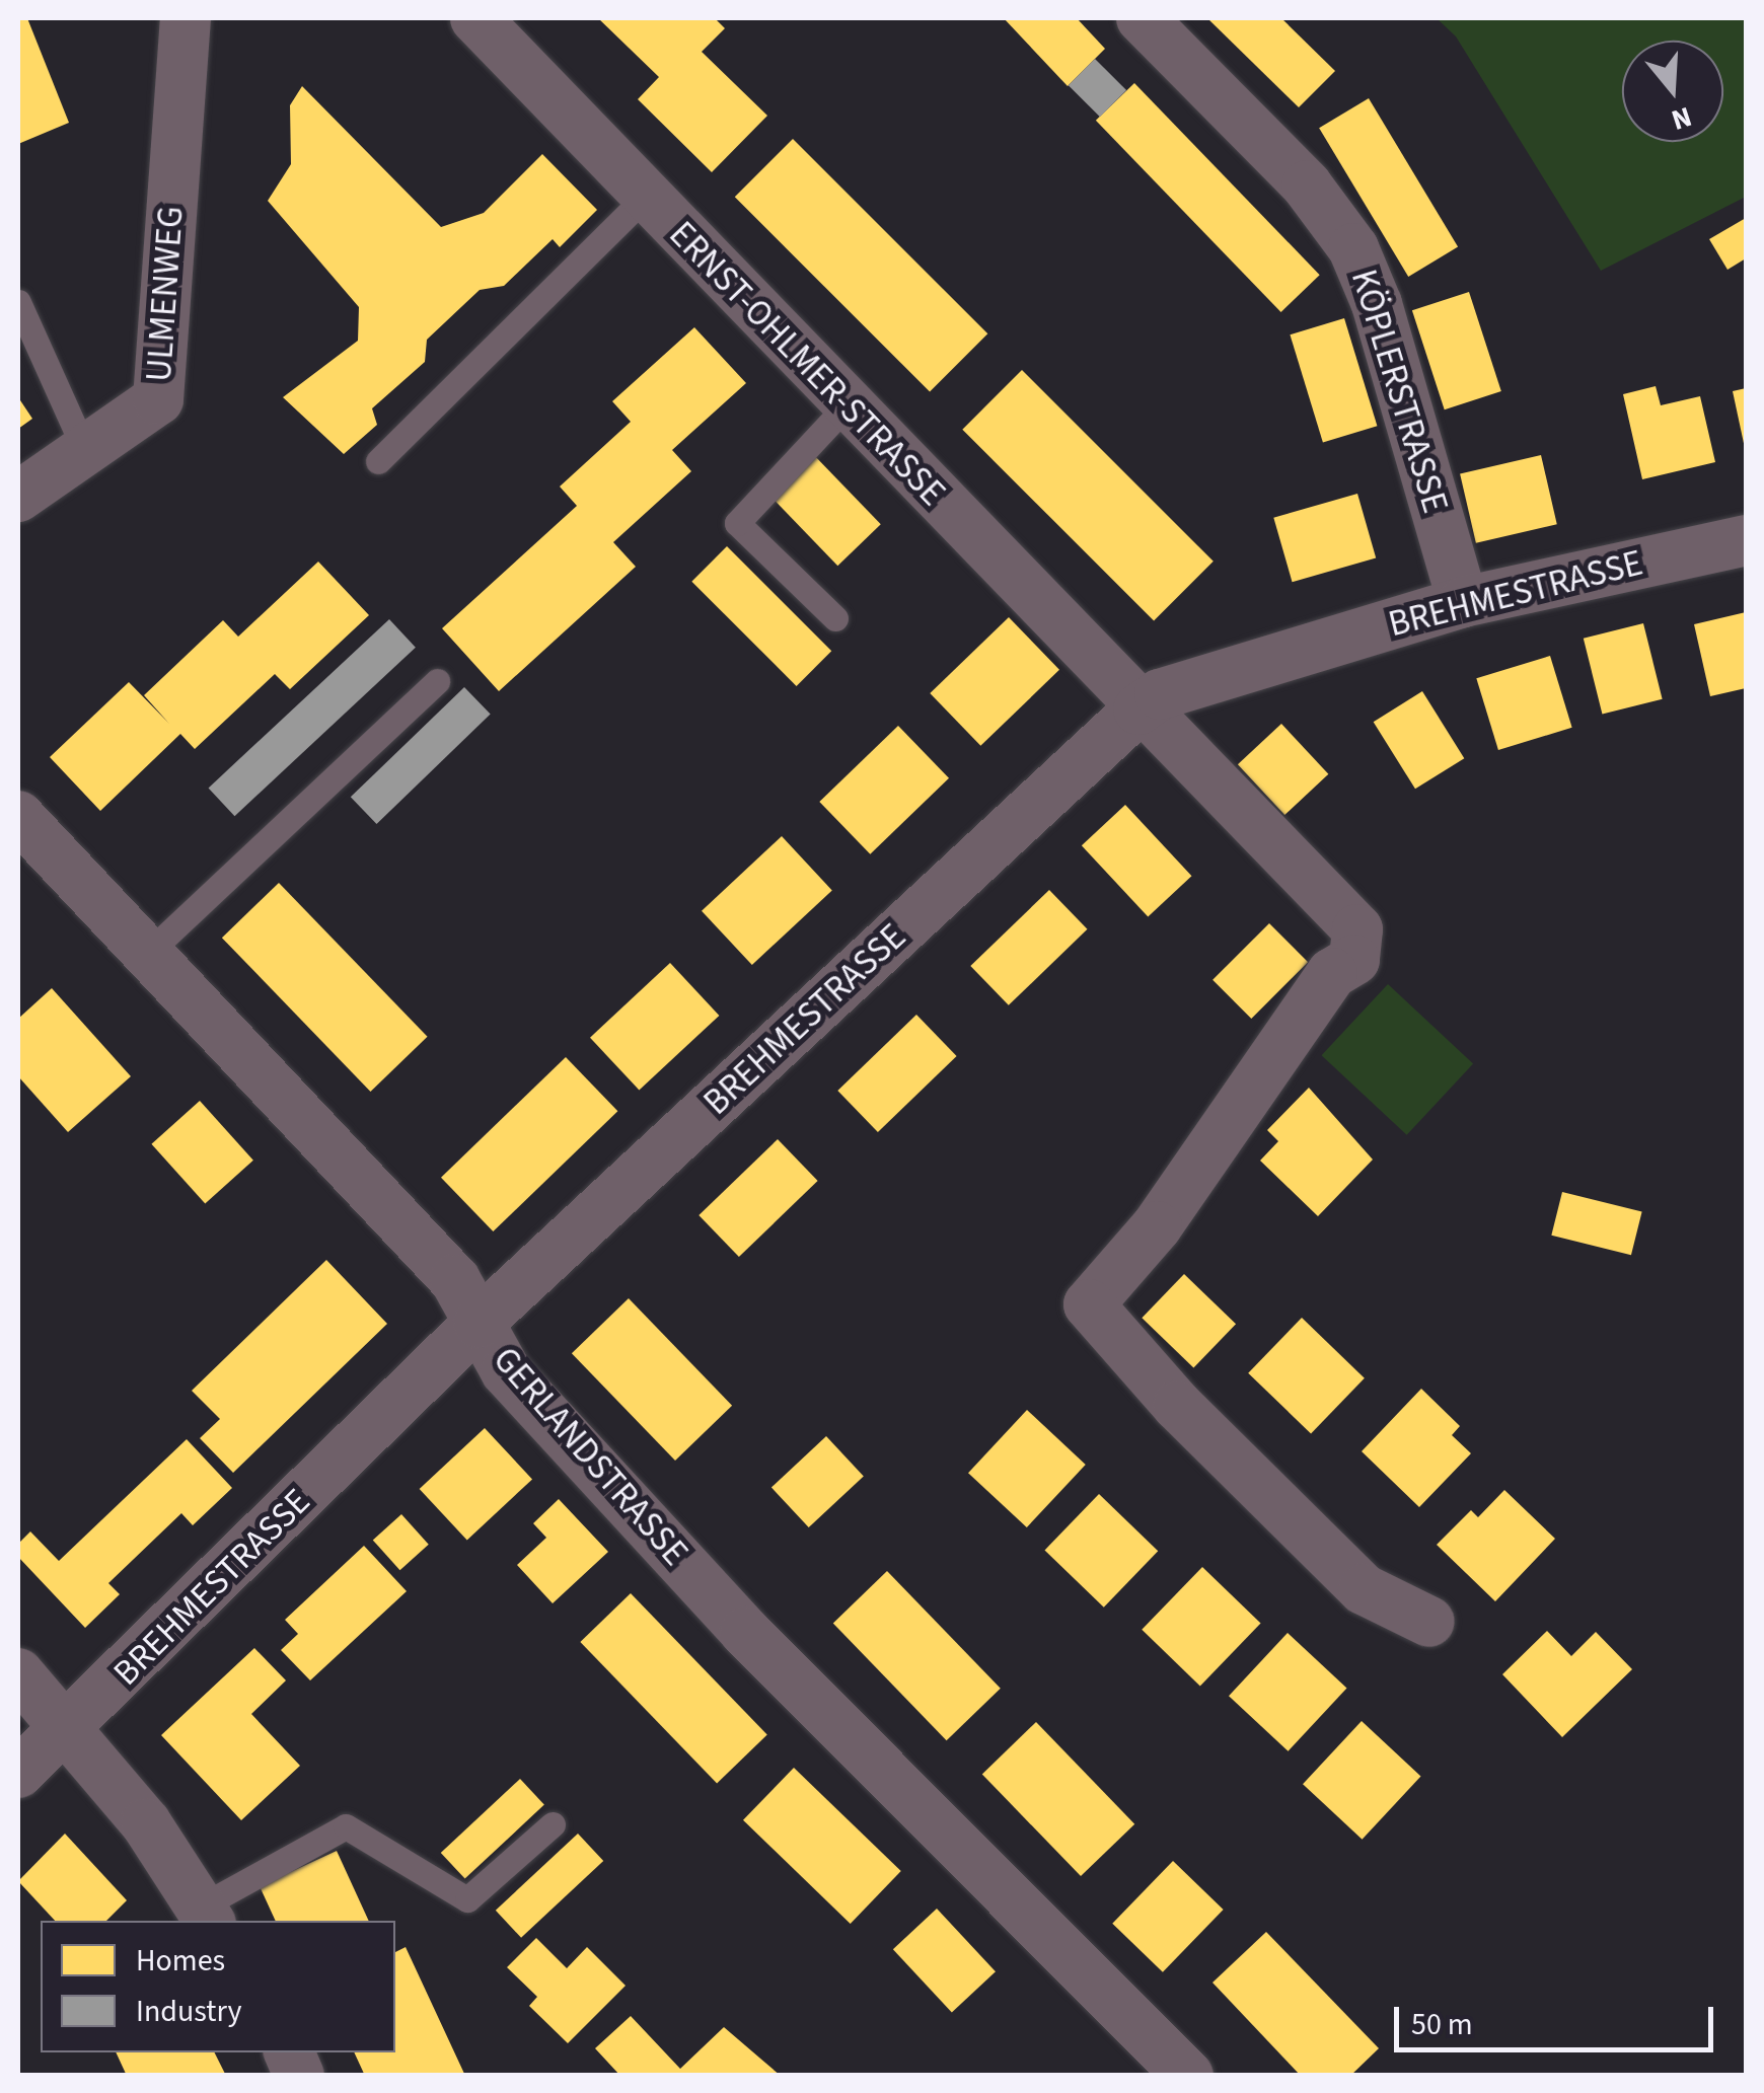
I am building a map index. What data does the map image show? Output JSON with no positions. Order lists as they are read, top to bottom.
{
  "streets": {
    "street": [
      "ULMENWEG",
      "ERNST-OHLMER-STRASSE",
      "KÖPLERSTRASSE",
      "BREHMESTRASSE",
      "GERLANDSTRASSE"
    ]
  },
  "crossings": [
    ["ERNST-OHLMER-STRASSE", "BREHMESTRASSE"],
    ["KÖPLERSTRASSE", "BREHMESTRASSE"],
    ["BREHMESTRASSE", "GERLANDSTRASSE"]
  ],
  "legend": ["Homes", "Industry"],
  "scale_bar": "50 m",
  "north": "bottom"
}
